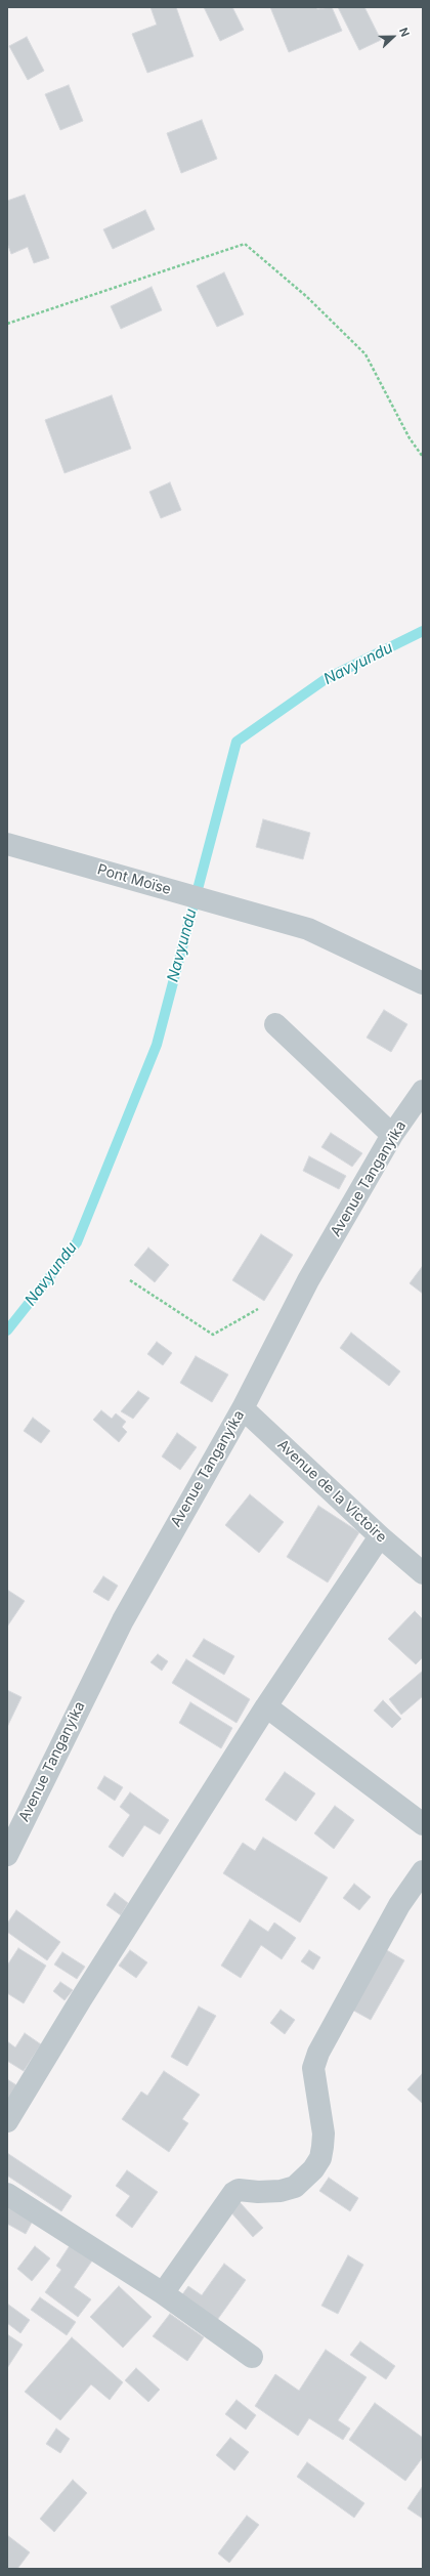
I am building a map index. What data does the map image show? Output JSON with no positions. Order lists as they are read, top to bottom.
{
  "streets": {
    "street": ["Pont Moïse", "Avenue Tanganyika", "Avenue de la Victoire"]
  },
  "crossings": [
    ["Avenue Tanganyika", "Avenue de la Victoire"]
  ],
  "water": ["Navyundu"],
  "north": "right"
}
